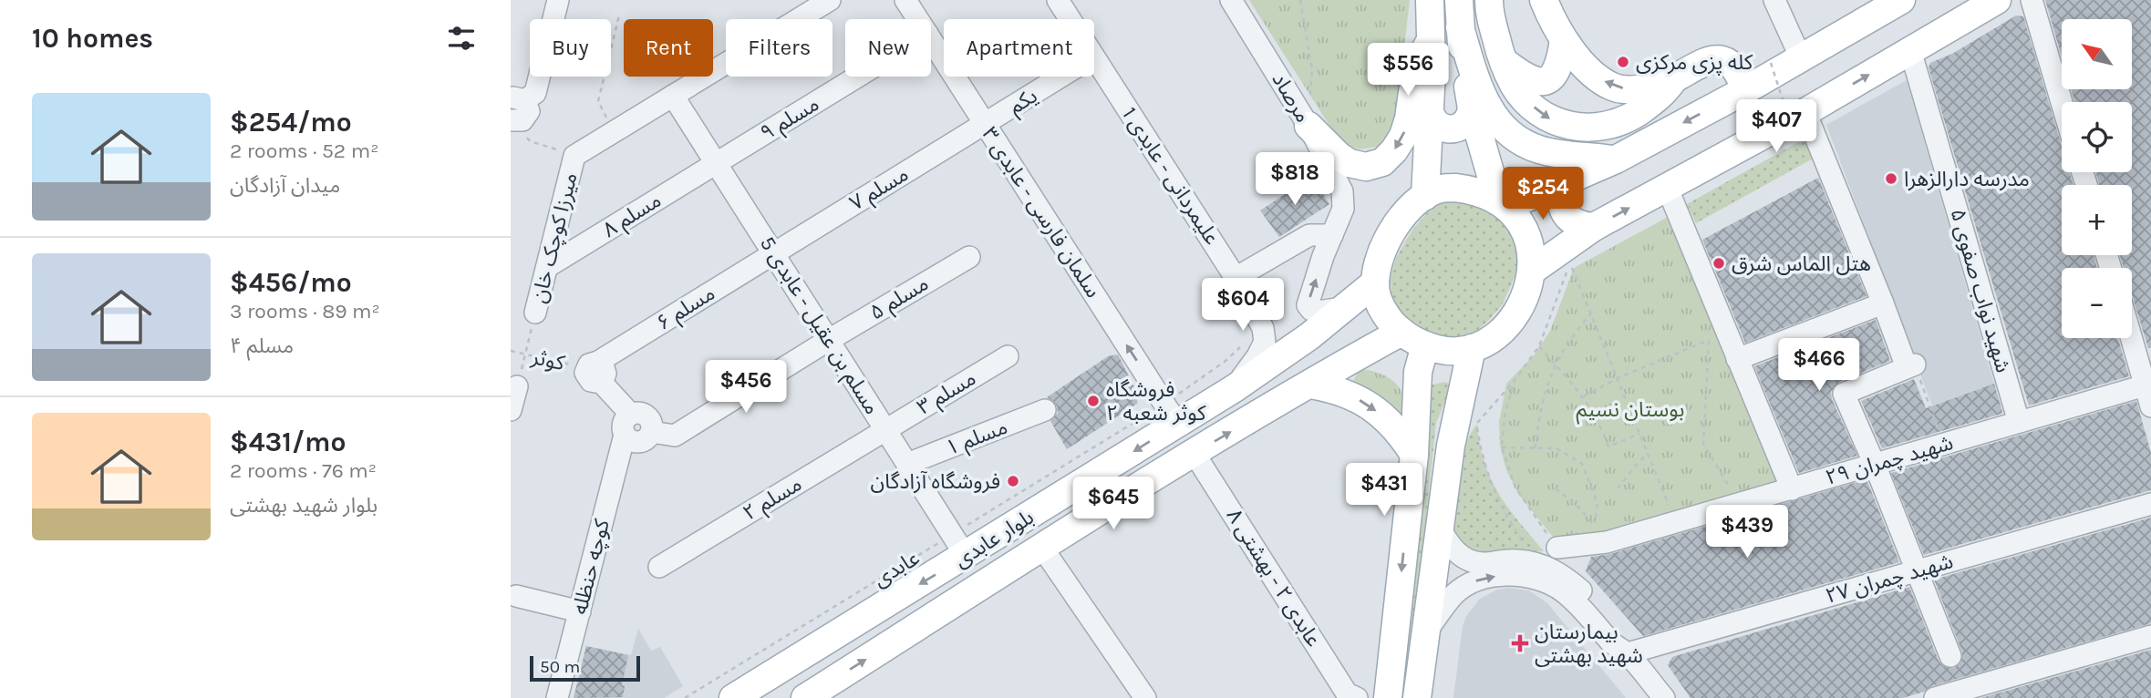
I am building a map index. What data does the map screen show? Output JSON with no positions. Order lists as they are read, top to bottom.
{
  "streets": {
    "main road": ["بلوار عابدی"],
    "street": [
      "مرصاد",
      "یکم",
      "مسلم ۹",
      "علیمردانی - عابدی 1",
      "مسلم ۷",
      "سلمان فارسی - عابدی ۳",
      "مسلم ۸",
      "میرزا کوچک خان",
      "شهید نواب صفوی ۵",
      "مسلم ۵",
      "مسلم ۶",
      "مسلم بن عقیل - عابدی 5",
      "مسلم ۳",
      "مسلم ۱",
      "شهید چمران ۲۹",
      "مسلم ۲",
      "کوچه حنظله",
      "عابدی ۲ - بهشتی ۸",
      "شهید چمران ۲۷"
    ],
    "path": ["کوثر", "عابدی"]
  },
  "crossings": [
    ["مرصاد", "بلوار عابدی"],
    ["یکم", "مسلم ۷"],
    ["یکم", "سلمان فارسی - عابدی ۳"],
    ["مسلم ۹", "مسلم ۸"],
    ["مسلم ۹", "مسلم بن عقیل - عابدی 5"],
    ["علیمردانی - عابدی 1", "عابدی"],
    ["مسلم ۷", "سلمان فارسی - عابدی ۳"],
    ["مسلم ۷", "مسلم ۶"],
    ["مسلم ۷", "مسلم بن عقیل - عابدی 5"],
    ["سلمان فارسی - عابدی ۳", "بلوار عابدی"],
    ["سلمان فارسی - عابدی ۳", "عابدی"],
    ["مسلم ۸", "میرزا کوچک خان"],
    ["مسلم ۸", "مسلم بن عقیل - عابدی 5"],
    ["میرزا کوچک خان", "مسلم بن عقیل - عابدی 5"],
    ["شهید نواب صفوی ۵", "شهید چمران ۲۹"],
    ["مسلم ۵", "مسلم بن عقیل - عابدی 5"],
    ["مسلم ۵", "کوچه حنظله"],
    ["مسلم ۶", "مسلم بن عقیل - عابدی 5"],
    ["مسلم ۶", "کوثر"],
    ["مسلم بن عقیل - عابدی 5", "مسلم ۳"],
    ["مسلم بن عقیل - عابدی 5", "مسلم ۱"],
    ["مسلم بن عقیل - عابدی 5", "مسلم ۲"],
    ["مسلم بن عقیل - عابدی 5", "بلوار عابدی"],
    ["مسلم بن عقیل - عابدی 5", "عابدی"],
    ["مسلم ۳", "مسلم ۲"],
    ["بلوار عابدی", "عابدی"],
    ["بلوار عابدی", "عابدی ۲ - بهشتی ۸"]
  ],
  "one_way": ["سلمان فارسی - عابدی ۳"],
  "parks": ["بوستان نسیم"],
  "places": {
    "other": [
      "کله پزی مرکزی",
      "مدرسه دارالزهرا",
      "هتل الماس شرق",
      "فروشگاه کوثر شعبه ۲",
      "فروشگاه آزادگان"
    ],
    "health": ["بیمارستان شهید بهشتی"]
  },
  "scale_bar": "50 m",
  "north": "top left",
  "page": {
    "heading": "10 homes",
    "map_buttons": ["+", "−"],
    "chip": [
      "Buy",
      "Rent",
      "Filters",
      "New",
      "Apartment"
    ],
    "price": [
      "$556",
      "$407",
      "$818",
      "$254",
      "$604",
      "$466",
      "$456",
      "$431",
      "$645",
      "$439"
    ],
    "list": [
      {
        "name": "$254/mo",
        "note": "2 rooms · 52 m² · میدان آزادگان"
      },
      {
        "name": "$456/mo",
        "note": "3 rooms · 89 m² · مسلم ۴"
      },
      {
        "name": "$431/mo",
        "note": "2 rooms · 76 m² · بلوار شهید بهشتی"
      }
    ],
    "scale": "50 m"
  }
}
